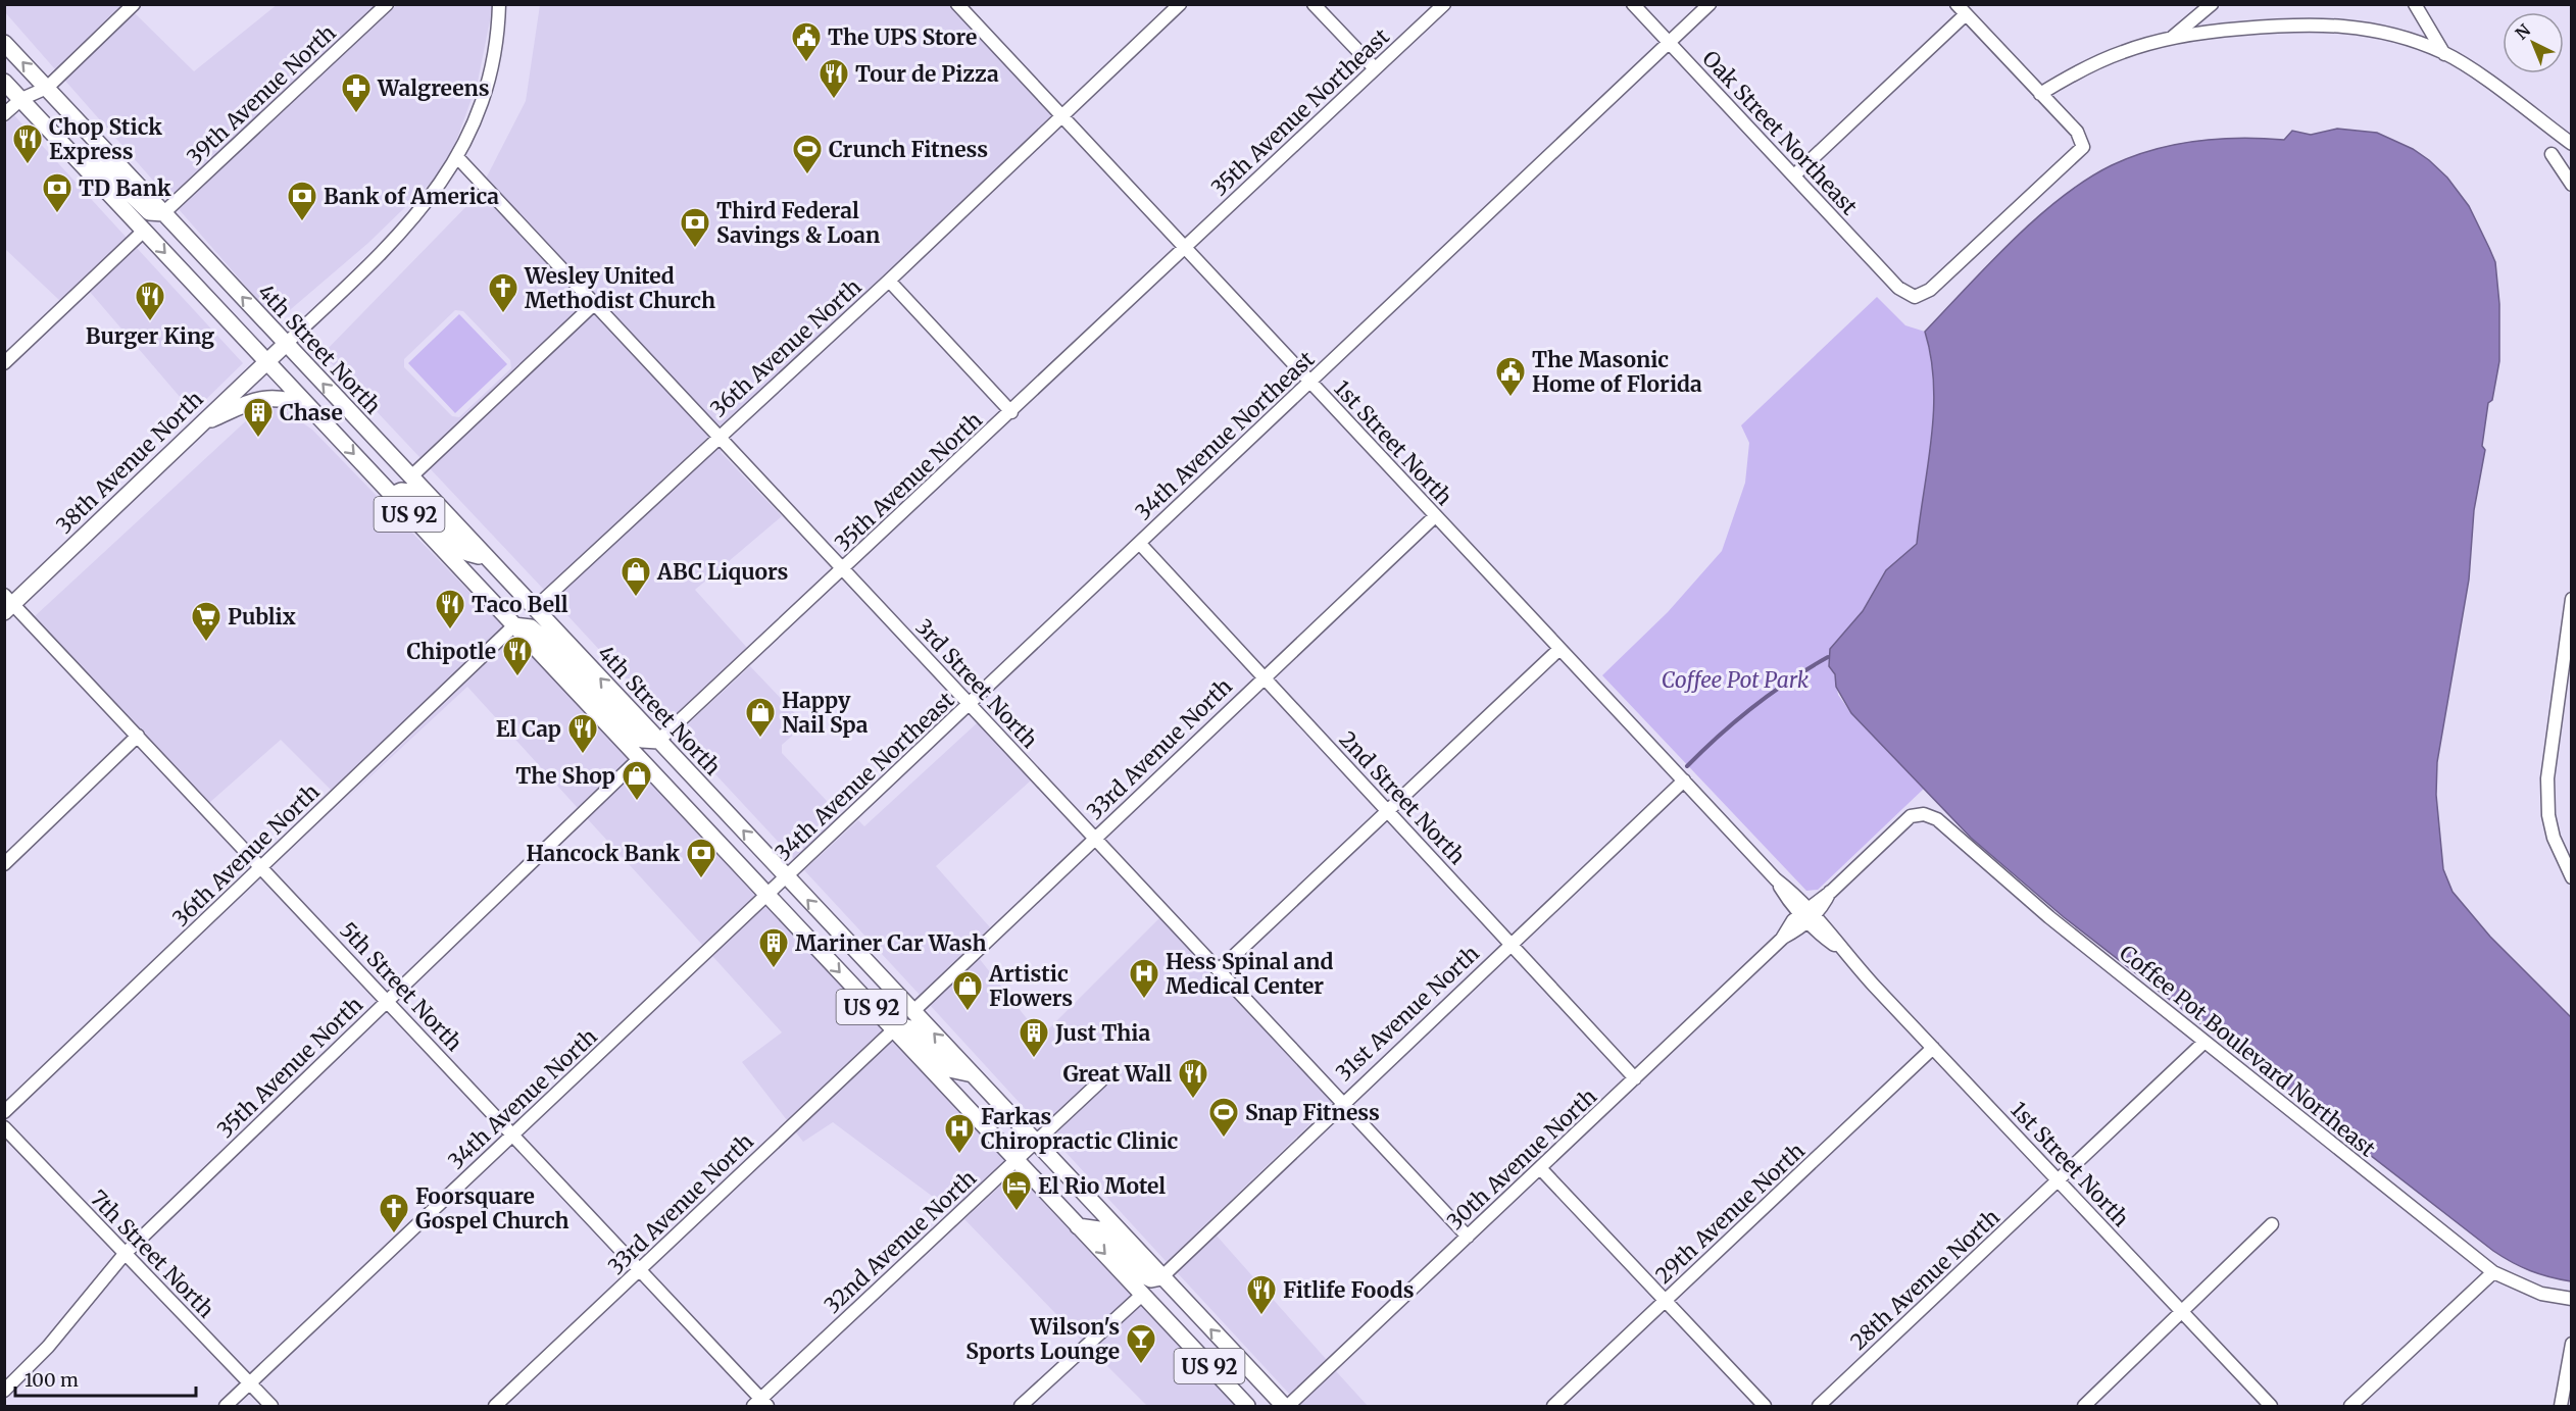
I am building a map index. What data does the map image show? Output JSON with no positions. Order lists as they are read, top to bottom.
{
  "streets": {
    "main road": ["4th Street North", "38th Avenue North", "US 92"],
    "street": [
      "39th Avenue North",
      "35th Avenue Northeast",
      "Oak Street Northeast",
      "36th Avenue North",
      "34th Avenue Northeast",
      "1st Street North",
      "35th Avenue North",
      "3rd Street North",
      "33rd Avenue North",
      "2nd Street North",
      "5th Street North",
      "31st Avenue North",
      "Coffee Pot Boulevard Northeast",
      "34th Avenue North",
      "30th Avenue North",
      "29th Avenue North",
      "32nd Avenue North",
      "7th Street North",
      "28th Avenue North"
    ]
  },
  "crossings": [
    ["39th Avenue North", "4th Street North"],
    ["35th Avenue Northeast", "1st Street North"],
    ["35th Avenue Northeast", "35th Avenue North"],
    ["Oak Street Northeast", "34th Avenue Northeast"],
    ["36th Avenue North", "4th Street North"],
    ["36th Avenue North", "1st Street North"],
    ["36th Avenue North", "US 92"],
    ["36th Avenue North", "3rd Street North"],
    ["36th Avenue North", "5th Street North"],
    ["4th Street North", "34th Avenue Northeast"],
    ["4th Street North", "38th Avenue North"],
    ["4th Street North", "35th Avenue North"],
    ["4th Street North", "33rd Avenue North"],
    ["4th Street North", "31st Avenue North"],
    ["4th Street North", "30th Avenue North"],
    ["4th Street North", "32nd Avenue North"],
    ["34th Avenue Northeast", "1st Street North"],
    ["34th Avenue Northeast", "US 92"],
    ["34th Avenue Northeast", "3rd Street North"],
    ["34th Avenue Northeast", "2nd Street North"],
    ["34th Avenue Northeast", "34th Avenue North"],
    ["1st Street North", "35th Avenue North"],
    ["1st Street North", "33rd Avenue North"],
    ["1st Street North", "31st Avenue North"],
    ["1st Street North", "Coffee Pot Boulevard Northeast"],
    ["1st Street North", "30th Avenue North"],
    ["1st Street North", "29th Avenue North"],
    ["1st Street North", "28th Avenue North"],
    ["38th Avenue North", "US 92"],
    ["38th Avenue North", "5th Street North"],
    ["35th Avenue North", "US 92"],
    ["35th Avenue North", "3rd Street North"],
    ["35th Avenue North", "5th Street North"],
    ["35th Avenue North", "7th Street North"],
    ["US 92", "33rd Avenue North"],
    ["US 92", "34th Avenue North"],
    ["US 92", "32nd Avenue North"],
    ["3rd Street North", "33rd Avenue North"],
    ["3rd Street North", "31st Avenue North"],
    ["3rd Street North", "30th Avenue North"],
    ["33rd Avenue North", "2nd Street North"],
    ["33rd Avenue North", "5th Street North"],
    ["2nd Street North", "31st Avenue North"],
    ["2nd Street North", "30th Avenue North"],
    ["5th Street North", "34th Avenue North"],
    ["5th Street North", "32nd Avenue North"],
    ["Coffee Pot Boulevard Northeast", "30th Avenue North"],
    ["Coffee Pot Boulevard Northeast", "28th Avenue North"],
    ["34th Avenue North", "7th Street North"]
  ],
  "parks": ["Coffee Pot Park"],
  "places": {
    "public building": ["The UPS Store", "The Masonic Home of Florida"],
    "restaurant": [
      "Tour de Pizza",
      "Chop Stick Express",
      "Burger King",
      "Taco Bell",
      "Chipotle",
      "El Cap",
      "Great Wall",
      "Fitlife Foods"
    ],
    "pharmacy": ["Walgreens"],
    "sports": ["Crunch Fitness", "Snap Fitness"],
    "bank": [
      "TD Bank",
      "Bank of America",
      "Third Federal Savings & Loan",
      "Hancock Bank"
    ],
    "church": ["Wesley United Methodist Church", "Foorsquare Gospel Church"],
    "building": ["Chase", "Mariner Car Wash", "Just Thia"],
    "shop": [
      "ABC Liquors",
      "Happy Nail Spa",
      "The Shop",
      "Artistic Flowers"
    ],
    "supermarket": ["Publix"],
    "hospital": ["Hess Spinal and Medical Center", "Farkas Chiropractic Clinic"],
    "hotel": ["El Rio Motel"],
    "bar": ["Wilson's Sports Lounge"]
  },
  "scale_bar": "100 m",
  "north": "top left"
}
